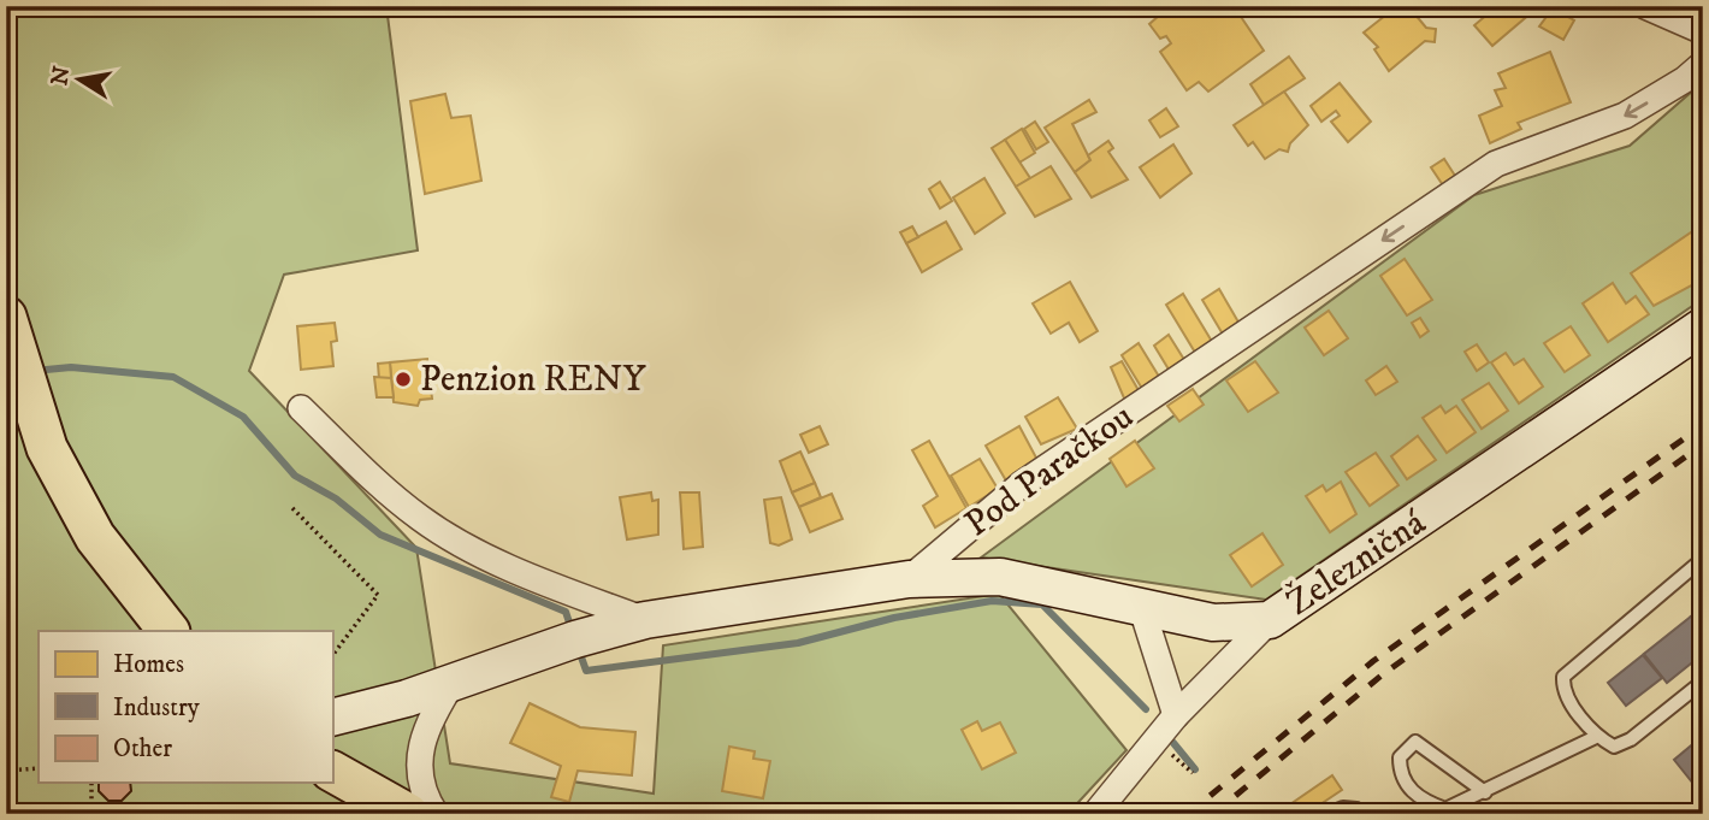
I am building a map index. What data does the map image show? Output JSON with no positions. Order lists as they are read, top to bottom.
{
  "streets": {
    "street": ["Pod Paračkou", "Železničná"]
  },
  "crossings": [
    ["Pod Paračkou", "Železničná"]
  ],
  "one_way": ["Pod Paračkou"],
  "places": ["Penzion RENY"],
  "legend": ["Homes", "Industry", "Other"],
  "north": "left"
}
